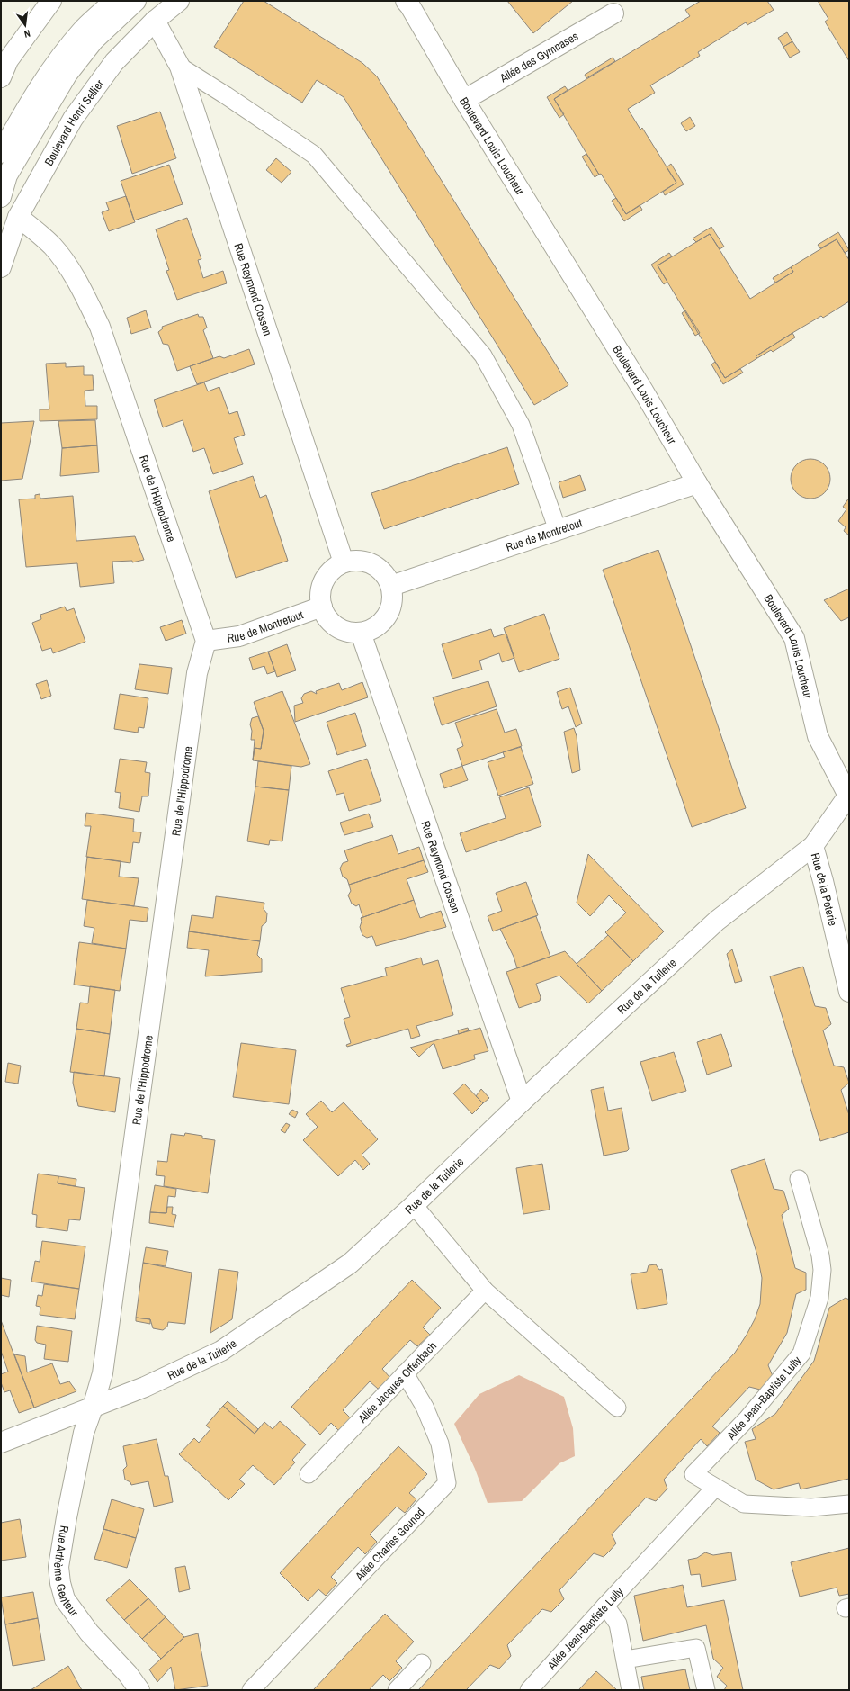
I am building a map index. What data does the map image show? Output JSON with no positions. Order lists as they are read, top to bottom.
{
  "streets": {
    "street": [
      "Allée des Gymnases",
      "Boulevard Henri Sellier",
      "Boulevard Louis Loucheur",
      "Rue Raymond Cosson",
      "Rue de l'Hippodrome",
      "Rue de Montretout",
      "Rue de la Poterie",
      "Rue de la Tuilerie",
      "Rue Arthème Genteur"
    ],
    "lane": ["Allée Jacques Offenbach", "Allée Jean-Baptiste Lully", "Allée Charles Gounod"]
  },
  "crossings": [
    ["Allée des Gymnases", "Boulevard Louis Loucheur"],
    ["Boulevard Henri Sellier", "Rue Raymond Cosson"],
    ["Boulevard Henri Sellier", "Rue de l'Hippodrome"],
    ["Boulevard Louis Loucheur", "Rue de Montretout"],
    ["Boulevard Louis Loucheur", "Rue de la Poterie"],
    ["Rue Raymond Cosson", "Rue de Montretout"],
    ["Rue Raymond Cosson", "Rue de la Tuilerie"],
    ["Rue de l'Hippodrome", "Rue de Montretout"],
    ["Rue de l'Hippodrome", "Rue de la Tuilerie"],
    ["Rue de l'Hippodrome", "Rue Arthème Genteur"],
    ["Rue de la Poterie", "Rue de la Tuilerie"],
    ["Rue de la Tuilerie", "Rue Arthème Genteur"],
    ["Allée Jacques Offenbach", "Allée Charles Gounod"]
  ],
  "north": "bottom"
}
